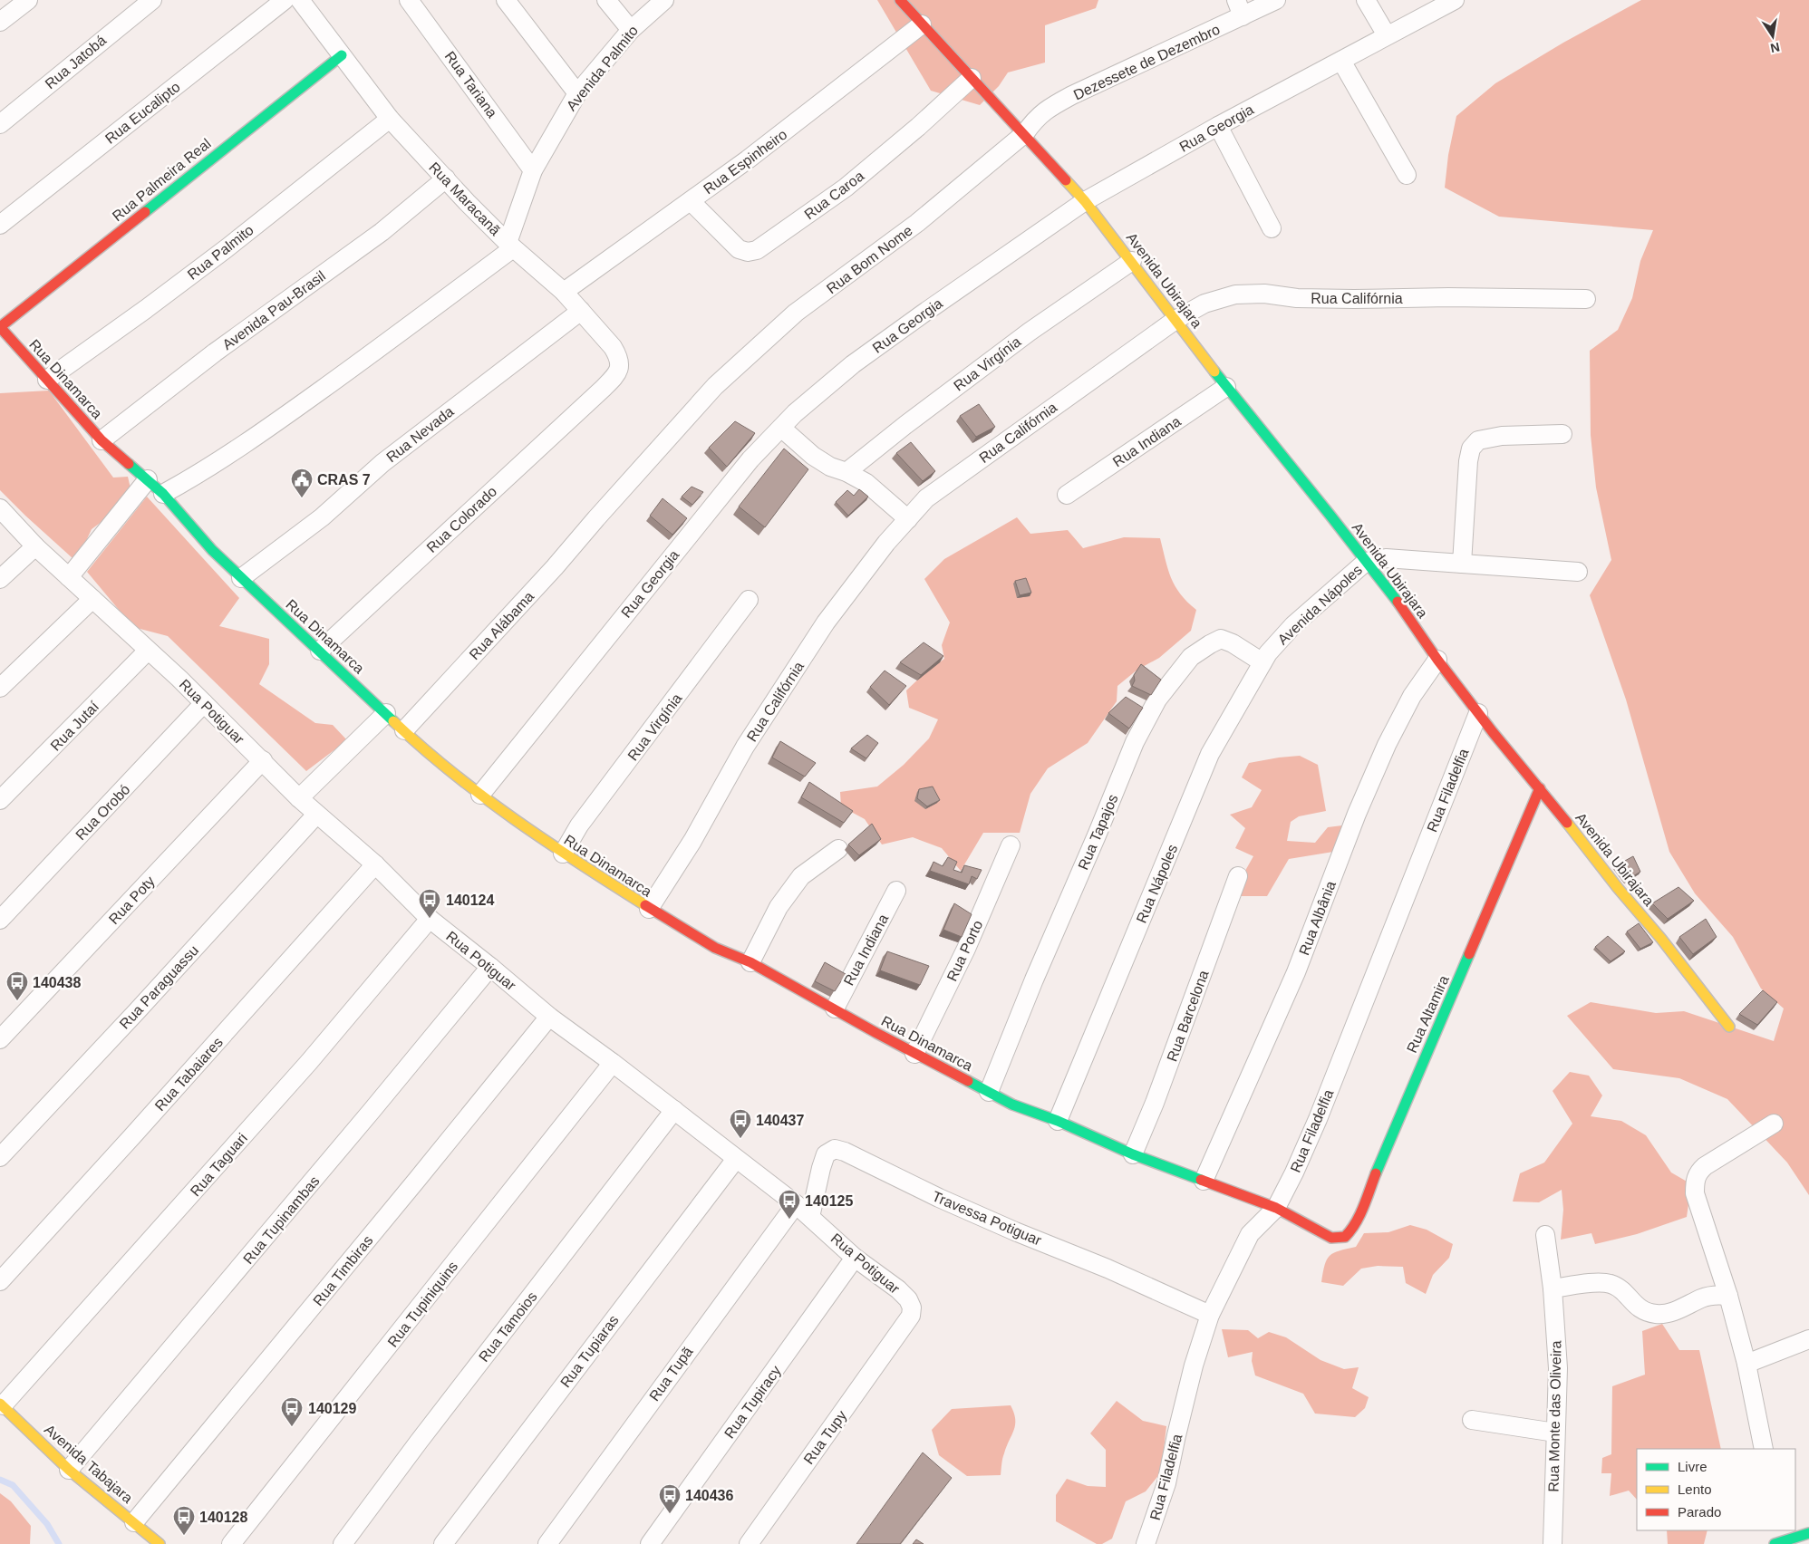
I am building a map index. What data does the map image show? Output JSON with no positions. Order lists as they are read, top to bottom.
{
  "streets": {
    "street": [
      "Rua Jatobá",
      "Dezessete de Dezembro",
      "Avenida Palmito",
      "Rua Tariana",
      "Rua Eucalipto",
      "Rua Georgia",
      "Rua Espinheiro",
      "Rua Palmeira Real",
      "Rua Caroa",
      "Rua Maracanã",
      "Rua Palmito",
      "Rua Bom Nome",
      "Avenida Ubirajara",
      "Rua Califórnia",
      "Avenida Pau-Brasil",
      "Rua Virgínia",
      "Rua Dinamarca",
      "Rua Nevada",
      "Rua Indiana",
      "Rua Colorado",
      "Avenida Nápoles",
      "Rua Alábama",
      "Rua Potiguar",
      "Rua Jutaí",
      "Rua Filadelfia",
      "Rua Orobó",
      "Rua Tapajos",
      "Rua Nápoles",
      "Rua Poty",
      "Rua Albânia",
      "Rua Porto",
      "Rua Paraguassu",
      "Rua Altamira",
      "Rua Barcelona",
      "Rua Tabaiares",
      "Rua Taguari",
      "Travessa Potiguar",
      "Rua Tupinambas",
      "Rua Timbiras",
      "Rua Tupiniquins",
      "Rua Tamoios",
      "Rua Tupiaras",
      "Rua Tupã",
      "Rua Tupiracy",
      "Rua Monte das Oliveira",
      "Rua Tupy",
      "Avenida Tabajara"
    ]
  },
  "crossings": [
    ["Dezessete de Dezembro", "Rua Bom Nome"],
    ["Dezessete de Dezembro", "Avenida Ubirajara"],
    ["Avenida Palmito", "Rua Tariana"],
    ["Avenida Palmito", "Rua Maracanã"],
    ["Rua Georgia", "Avenida Ubirajara"],
    ["Rua Georgia", "Rua Dinamarca"],
    ["Rua Espinheiro", "Rua Caroa"],
    ["Rua Espinheiro", "Rua Maracanã"],
    ["Rua Espinheiro", "Avenida Ubirajara"],
    ["Rua Palmeira Real", "Rua Maracanã"],
    ["Rua Palmeira Real", "Rua Dinamarca"],
    ["Rua Caroa", "Avenida Ubirajara"],
    ["Rua Maracanã", "Rua Palmito"],
    ["Rua Maracanã", "Avenida Pau-Brasil"],
    ["Rua Maracanã", "Rua Nevada"],
    ["Rua Maracanã", "Rua Colorado"],
    ["Rua Palmito", "Rua Dinamarca"],
    ["Rua Bom Nome", "Avenida Ubirajara"],
    ["Rua Bom Nome", "Rua Alábama"],
    ["Avenida Ubirajara", "Rua Califórnia"],
    ["Avenida Ubirajara", "Rua Virgínia"],
    ["Avenida Ubirajara", "Rua Indiana"],
    ["Avenida Ubirajara", "Avenida Nápoles"],
    ["Avenida Ubirajara", "Rua Filadelfia"],
    ["Avenida Ubirajara", "Rua Albânia"],
    ["Avenida Ubirajara", "Rua Altamira"],
    ["Rua Califórnia", "Rua Dinamarca"],
    ["Avenida Pau-Brasil", "Rua Dinamarca"],
    ["Rua Virgínia", "Rua Dinamarca"],
    ["Rua Dinamarca", "Rua Nevada"],
    ["Rua Dinamarca", "Rua Indiana"],
    ["Rua Dinamarca", "Rua Colorado"],
    ["Rua Dinamarca", "Rua Alábama"],
    ["Rua Dinamarca", "Rua Filadelfia"],
    ["Rua Dinamarca", "Rua Tapajos"],
    ["Rua Dinamarca", "Rua Nápoles"],
    ["Rua Dinamarca", "Rua Albânia"],
    ["Rua Dinamarca", "Rua Porto"],
    ["Rua Dinamarca", "Rua Altamira"],
    ["Rua Dinamarca", "Rua Barcelona"],
    ["Avenida Nápoles", "Rua Tapajos"],
    ["Avenida Nápoles", "Rua Nápoles"],
    ["Rua Potiguar", "Rua Jutaí"],
    ["Rua Potiguar", "Rua Orobó"],
    ["Rua Potiguar", "Rua Poty"],
    ["Rua Potiguar", "Rua Paraguassu"],
    ["Rua Potiguar", "Rua Tabaiares"],
    ["Rua Potiguar", "Rua Taguari"],
    ["Rua Potiguar", "Travessa Potiguar"],
    ["Rua Potiguar", "Rua Tupinambas"],
    ["Rua Potiguar", "Rua Timbiras"],
    ["Rua Potiguar", "Rua Tupiniquins"],
    ["Rua Potiguar", "Rua Tamoios"],
    ["Rua Potiguar", "Rua Tupiaras"],
    ["Rua Potiguar", "Rua Tupã"],
    ["Rua Potiguar", "Rua Tupiracy"],
    ["Rua Potiguar", "Rua Tupy"],
    ["Rua Filadelfia", "Travessa Potiguar"],
    ["Rua Tapajos", "Rua Nápoles"],
    ["Rua Taguari", "Avenida Tabajara"],
    ["Rua Tupinambas", "Avenida Tabajara"],
    ["Rua Timbiras", "Avenida Tabajara"]
  ],
  "places": {
    "public building": ["CRAS 7"],
    "bus stop": [
      "140124",
      "140438",
      "140437",
      "140125",
      "140129",
      "140436",
      "140128"
    ]
  },
  "legend": ["Livre", "Lento", "Parado"],
  "north": "bottom"
}
